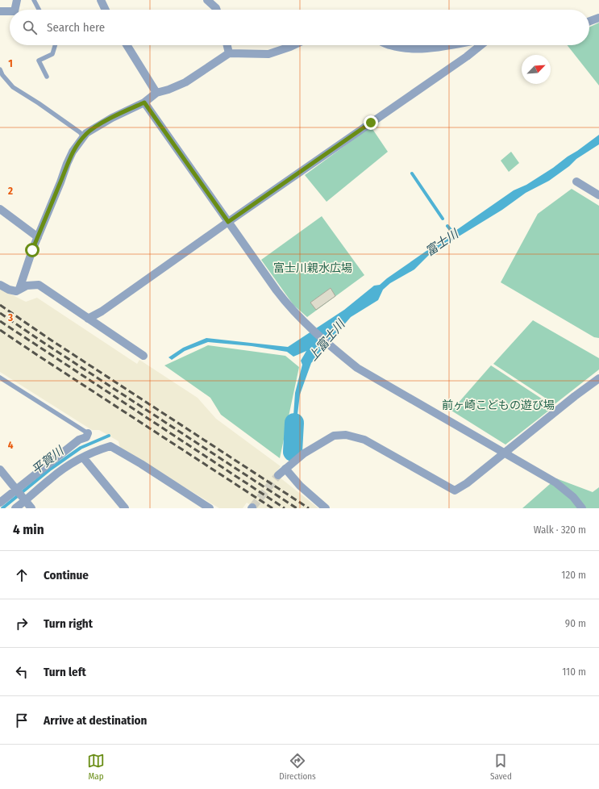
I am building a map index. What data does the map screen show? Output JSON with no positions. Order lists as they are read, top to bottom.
{
  "water": ["富士川", "上富士川", "平賀川"],
  "parks": ["富士川親水広場", "前ヶ崎こどもの遊び場"],
  "north": "top right",
  "page": {
    "search": "Search here",
    "heading": ["4 min", "Walk · 320 m"],
    "list": [
      ["Continue", "120 m"],
      ["Turn right", "90 m"],
      ["Turn left", "110 m"],
      "Arrive at destination"
    ],
    "nav": ["Map", "Directions", "Saved"]
  },
  "grid": {
    "rows": [
      "1",
      "2",
      "3",
      "4"
    ]
  }
}
